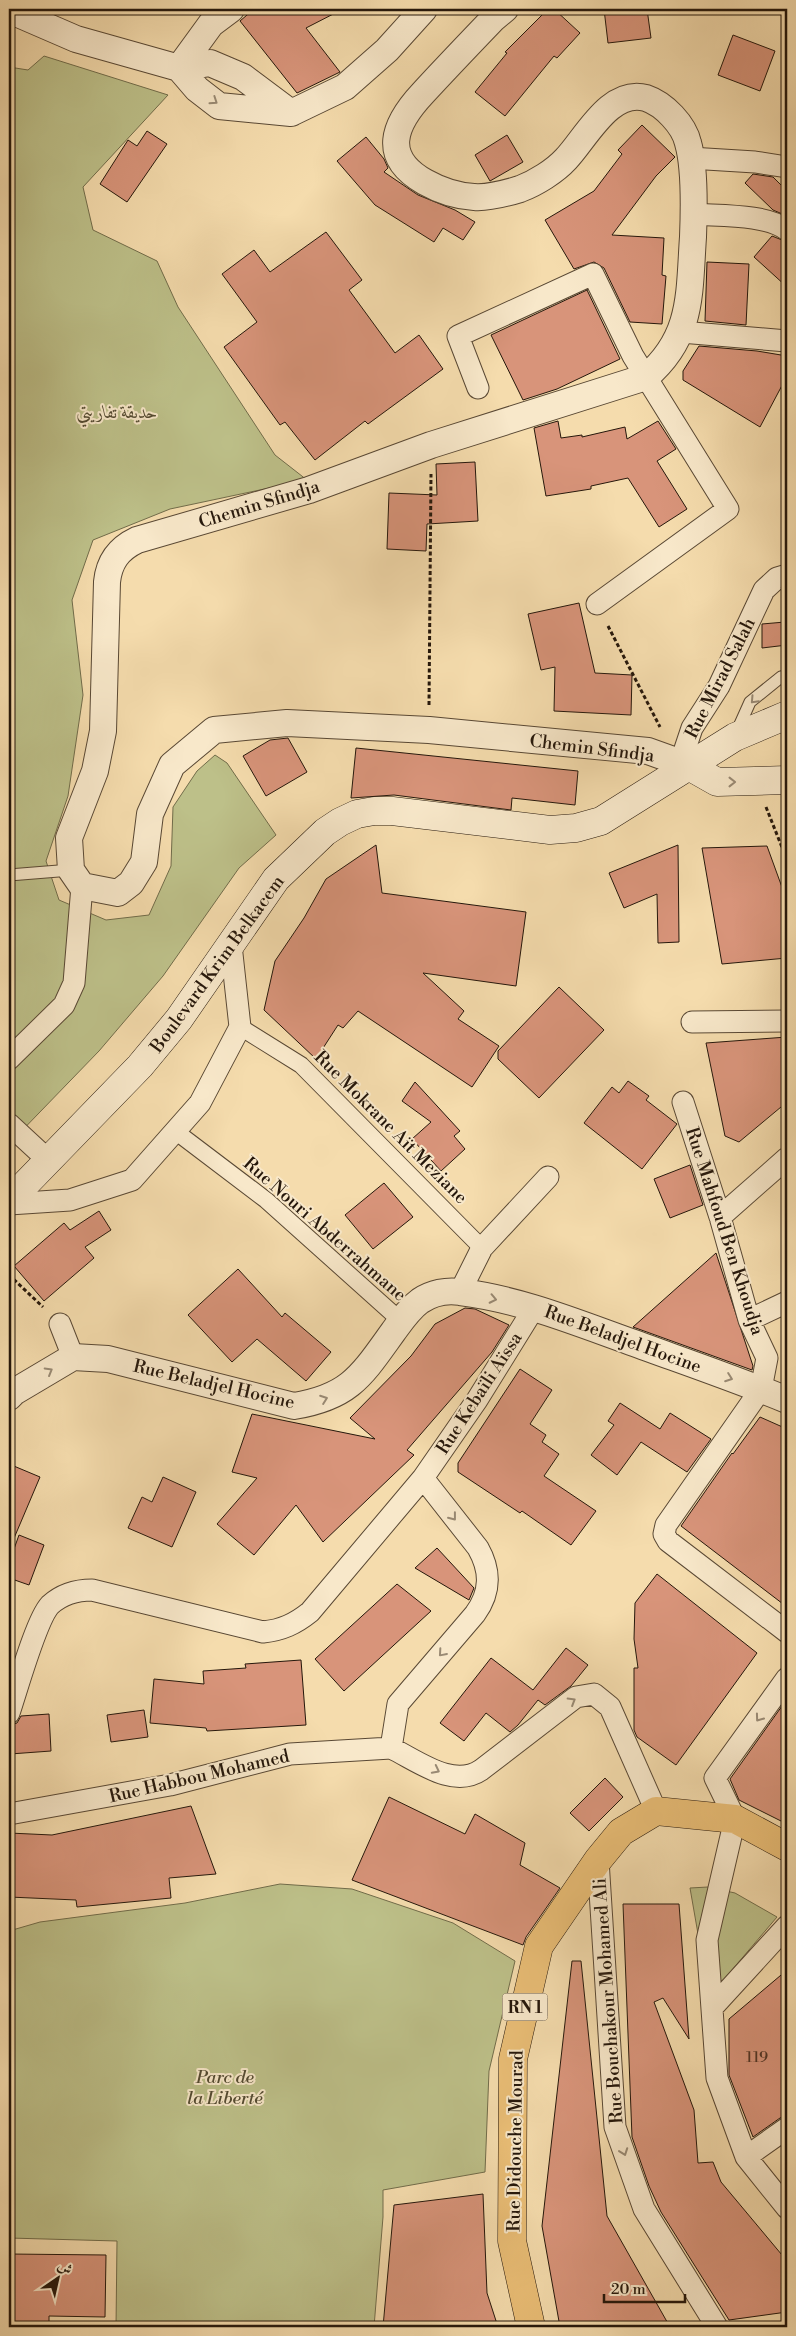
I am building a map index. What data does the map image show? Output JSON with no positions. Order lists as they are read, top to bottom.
{
  "streets": {
    "main road": ["Boulevard Krim Belkacem", "RN 1", "Rue Didouche Mourad"],
    "street": [
      "Chemin Sfindja",
      "Rue Mirad Salah",
      "Rue Mokrane Aït Meziane",
      "Rue Nouri Abderrahmane",
      "Rue Mahfoud Ben Khoudja",
      "Rue Beladjel Hocine",
      "Rue Kebaïli Aïssa",
      "Rue Habbou Mohamed",
      "Rue Bouchakour Mohamed Ali"
    ]
  },
  "crossings": [
    ["Chemin Sfindja", "Rue Mirad Salah"],
    ["Chemin Sfindja", "Boulevard Krim Belkacem"],
    ["Rue Mirad Salah", "Boulevard Krim Belkacem"],
    ["Rue Nouri Abderrahmane", "Rue Beladjel Hocine"],
    ["Rue Mahfoud Ben Khoudja", "Rue Beladjel Hocine"],
    ["Rue Beladjel Hocine", "Rue Kebaïli Aïssa"],
    ["Rue Bouchakour Mohamed Ali", "Rue Didouche Mourad"]
  ],
  "one_way": ["Rue Beladjel Hocine"],
  "parks": ["حديقة تفاريتي", "Parc de la Liberté"],
  "house_numbers": ["119"],
  "scale_bar": "20 m",
  "north": "top right"
}
